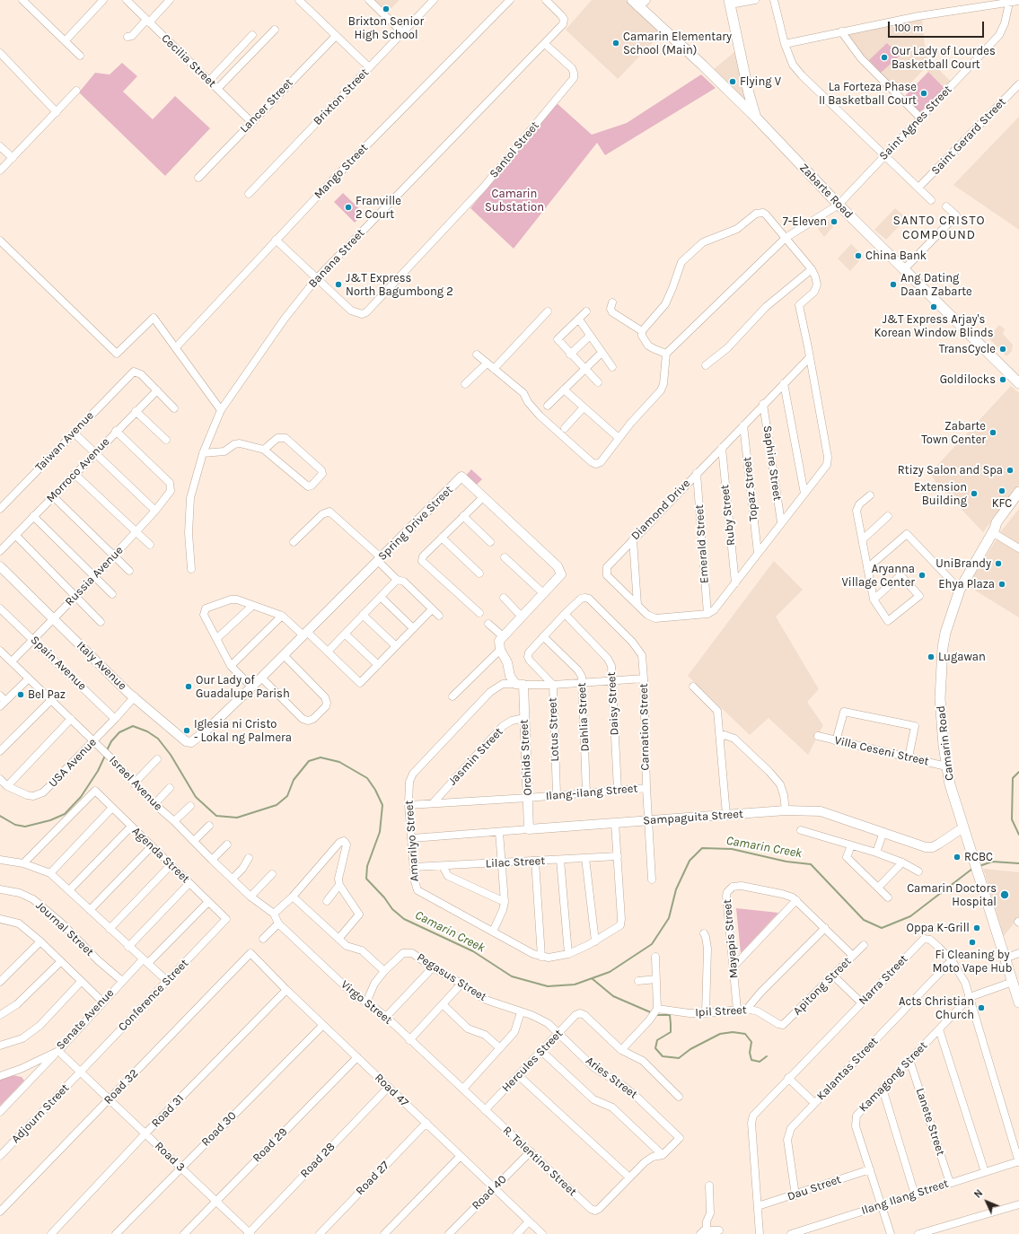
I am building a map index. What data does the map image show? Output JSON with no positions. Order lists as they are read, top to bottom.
{
  "streets": {
    "main road": ["Zabarte Road", "Camarin Road"],
    "street": [
      "Cecilia Street",
      "Brixton Street",
      "Lancer Street",
      "Saint Agnes Street",
      "Saint Gerard Street",
      "Santol Street",
      "Mango Street",
      "Banana Street",
      "Taiwan Avenue",
      "Saphire Street",
      "Morroco Avenue",
      "Topaz Street",
      "Diamond Drive",
      "Ruby Street",
      "Spring Drive Street",
      "Emerald Street",
      "Russia Avenue",
      "Spain Avenue",
      "Italy Avenue",
      "Daisy Street",
      "Dahlia Street",
      "Carnation Street",
      "Lotus Street",
      "Villa Ceseni Street",
      "Jasmin Street",
      "Orchids Street",
      "USA Avenue",
      "Israel Avenue",
      "Ilang-ilang Street",
      "Sampaguita Street",
      "Amarilyo Street",
      "Agenda Street",
      "Lilac Street",
      "Journal Street",
      "Mayapis Street",
      "Pegasus Street",
      "Narra Street",
      "Apitong Street",
      "Conference Street",
      "Virgo Street",
      "Ipil Street",
      "Senate Avenue",
      "Hercules Street",
      "Kalantas Street",
      "Kamagong Street",
      "Aries Street",
      "Road 32",
      "Road 47",
      "Road 31",
      "Adjourn Street",
      "Lanete Street",
      "Road 30",
      "Road 29",
      "Road 3",
      "Road 28",
      "R. Tolentino Street",
      "Road 27",
      "Dau Street",
      "Road 40",
      "Ilang Ilang Street"
    ]
  },
  "crossings": [
    ["Cecilia Street", "Lancer Street"],
    ["Saint Agnes Street", "Zabarte Road"],
    ["Santol Street", "Banana Street"],
    ["Taiwan Avenue", "Morroco Avenue"],
    ["Saphire Street", "Diamond Drive"],
    ["Morroco Avenue", "Russia Avenue"],
    ["Topaz Street", "Diamond Drive"],
    ["Diamond Drive", "Ruby Street"],
    ["Diamond Drive", "Emerald Street"],
    ["Spring Drive Street", "Italy Avenue"],
    ["Russia Avenue", "Spain Avenue"],
    ["Russia Avenue", "Italy Avenue"],
    ["Russia Avenue", "Israel Avenue"],
    ["Spain Avenue", "USA Avenue"],
    ["Italy Avenue", "USA Avenue"],
    ["Daisy Street", "Carnation Street"],
    ["Daisy Street", "Ilang-ilang Street"],
    ["Daisy Street", "Amarilyo Street"],
    ["Dahlia Street", "Lotus Street"],
    ["Dahlia Street", "Ilang-ilang Street"],
    ["Dahlia Street", "Amarilyo Street"],
    ["Carnation Street", "Ilang-ilang Street"],
    ["Carnation Street", "Sampaguita Street"],
    ["Carnation Street", "Amarilyo Street"],
    ["Lotus Street", "Ilang-ilang Street"],
    ["Lotus Street", "Amarilyo Street"],
    ["Camarin Road", "Villa Ceseni Street"],
    ["Camarin Road", "Sampaguita Street"],
    ["Camarin Road", "Kamagong Street"],
    ["Jasmin Street", "Orchids Street"],
    ["Jasmin Street", "Ilang-ilang Street"],
    ["Orchids Street", "Ilang-ilang Street"],
    ["Orchids Street", "Sampaguita Street"],
    ["Orchids Street", "Amarilyo Street"],
    ["USA Avenue", "Israel Avenue"],
    ["Israel Avenue", "Virgo Street"],
    ["Ilang-ilang Street", "Amarilyo Street"],
    ["Sampaguita Street", "Amarilyo Street"],
    ["Amarilyo Street", "Lilac Street"],
    ["Agenda Street", "Conference Street"],
    ["Agenda Street", "Senate Avenue"],
    ["Journal Street", "Senate Avenue"],
    ["Mayapis Street", "Apitong Street"],
    ["Mayapis Street", "Ipil Street"],
    ["Pegasus Street", "Aries Street"],
    ["Narra Street", "Kalantas Street"],
    ["Narra Street", "Kamagong Street"],
    ["Narra Street", "Dau Street"],
    ["Narra Street", "Ilang Ilang Street"],
    ["Apitong Street", "Ipil Street"],
    ["Conference Street", "Adjourn Street"],
    ["Conference Street", "Road 3"],
    ["Virgo Street", "Hercules Street"],
    ["Virgo Street", "R. Tolentino Street"],
    ["Senate Avenue", "Road 3"],
    ["Hercules Street", "Aries Street"],
    ["Hercules Street", "R. Tolentino Street"],
    ["Kalantas Street", "Dau Street"],
    ["Kamagong Street", "Lanete Street"],
    ["Kamagong Street", "Dau Street"],
    ["Kamagong Street", "Ilang Ilang Street"],
    ["Road 32", "Road 47"],
    ["Road 32", "Road 3"],
    ["Road 47", "Road 31"],
    ["Road 47", "Road 30"],
    ["Road 47", "Road 29"],
    ["Road 47", "Road 28"],
    ["Road 47", "Road 27"],
    ["Road 47", "Road 40"],
    ["Road 31", "Road 3"],
    ["Adjourn Street", "Road 3"],
    ["Lanete Street", "Ilang Ilang Street"],
    ["Road 30", "Road 3"],
    ["Road 29", "Road 3"],
    ["Road 3", "Road 28"],
    ["R. Tolentino Street", "Road 40"]
  ],
  "districts": ["SANTO CRISTO COMPOUND"],
  "water": ["Camarin Creek"],
  "parks": ["Camarin Substation"],
  "places": [
    "Brixton Senior High School",
    "Camarin Elementary School (Main)",
    "Our Lady of Lourdes Basketball Court",
    "Flying V",
    "La Forteza Phase II Basketball Court",
    "Franville 2 Court",
    "7-Eleven",
    "China Bank",
    "J&T Express North Bagumbong 2",
    "Ang Dating Daan Zabarte",
    "J&T Express Arjay's Korean Window Blinds",
    "TransCycle",
    "Goldilocks",
    "Zabarte Town Center",
    "Rtizy Salon and Spa",
    "KFC",
    "Extension Building",
    "UniBrandy",
    "Aryanna Village Center",
    "Ehya Plaza",
    "Lugawan",
    "Our Lady of Guadalupe Parish",
    "Bel Paz",
    "Iglesia ni Cristo - Lokal ng Palmera",
    "RCBC",
    "Camarin Doctors Hospital",
    "Oppa K-Grill",
    "Fi Cleaning by Moto Vape Hub",
    "Acts Christian Church"
  ],
  "scale_bar": "100 m",
  "north": "top left"
}
